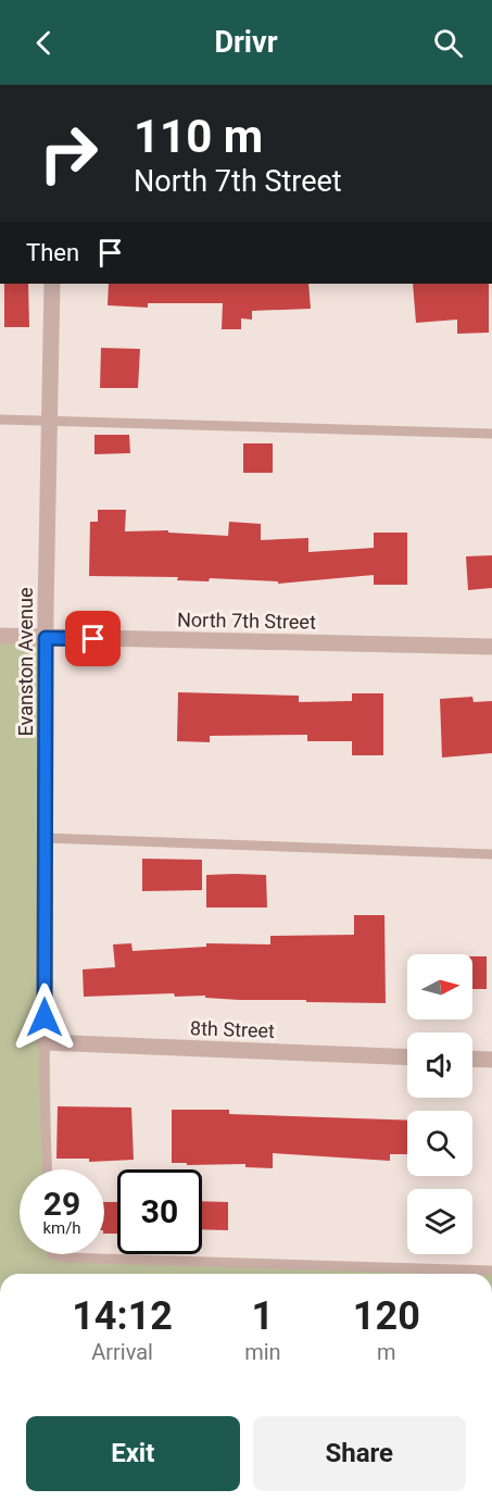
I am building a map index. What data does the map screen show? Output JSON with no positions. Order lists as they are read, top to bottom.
{
  "streets": {
    "street": ["North 7th Street", "Evanston Avenue", "8th Street"]
  },
  "crossings": [
    ["North 7th Street", "Evanston Avenue"],
    ["Evanston Avenue", "8th Street"]
  ],
  "north": "right",
  "page": {
    "header": "Drivr",
    "turn": ["110 m", "North 7th Street"],
    "then": "Then",
    "speed": "29 km/h",
    "limit": "30",
    "eta": [
      "14:12",
      "Arrival",
      "1",
      "min",
      "120",
      "m"
    ],
    "buttons": ["Exit", "Share"]
  }
}
